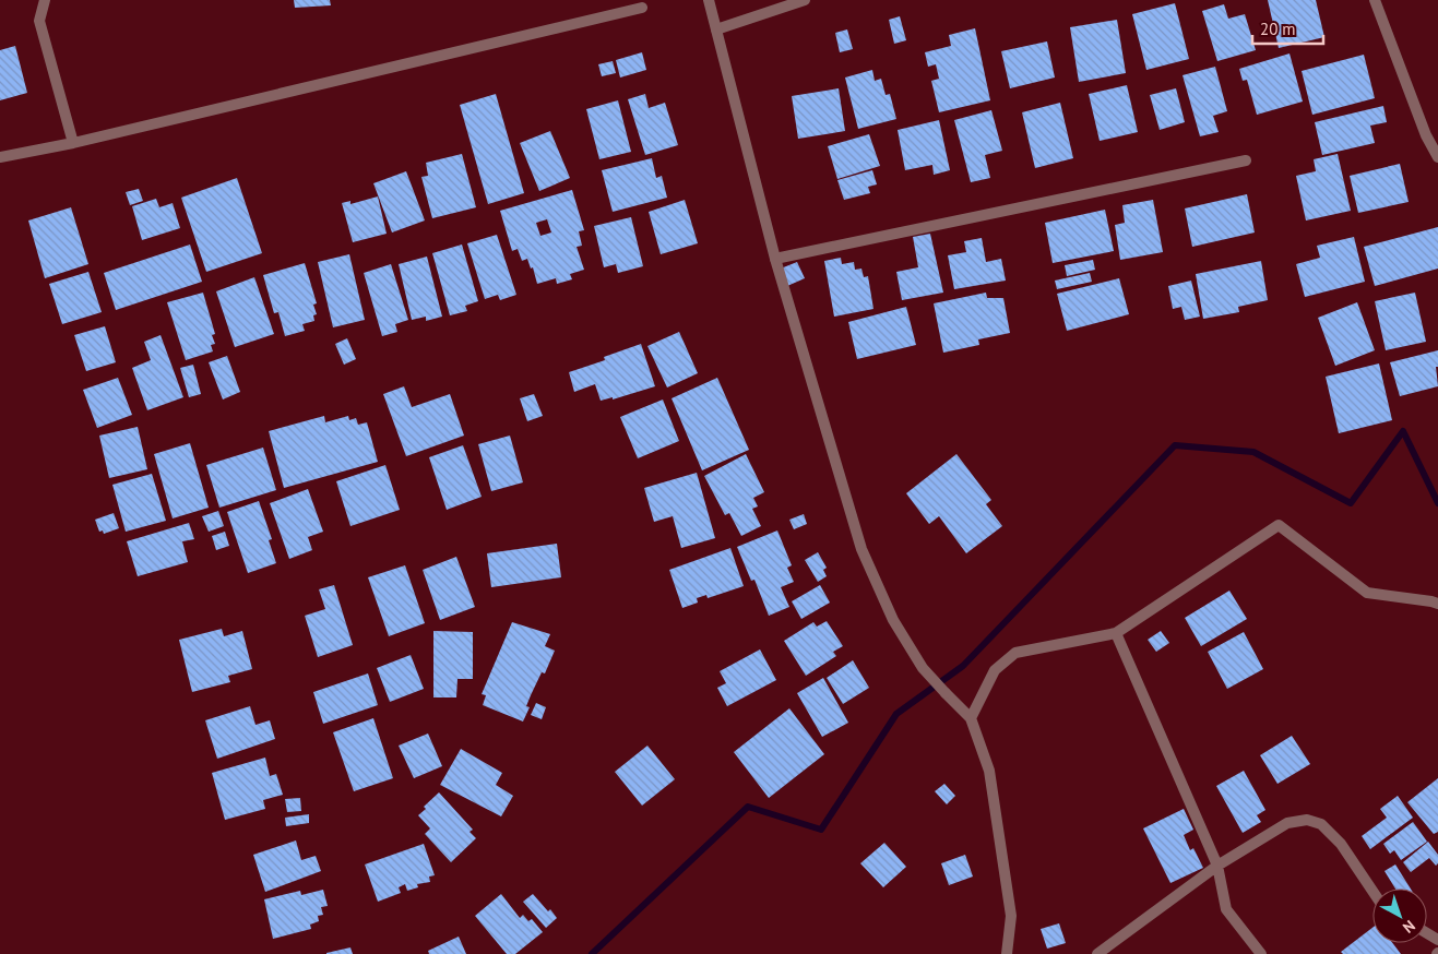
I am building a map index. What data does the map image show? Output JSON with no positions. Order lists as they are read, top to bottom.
{
  "scale_bar": "20 m",
  "north": "bottom right"
}
